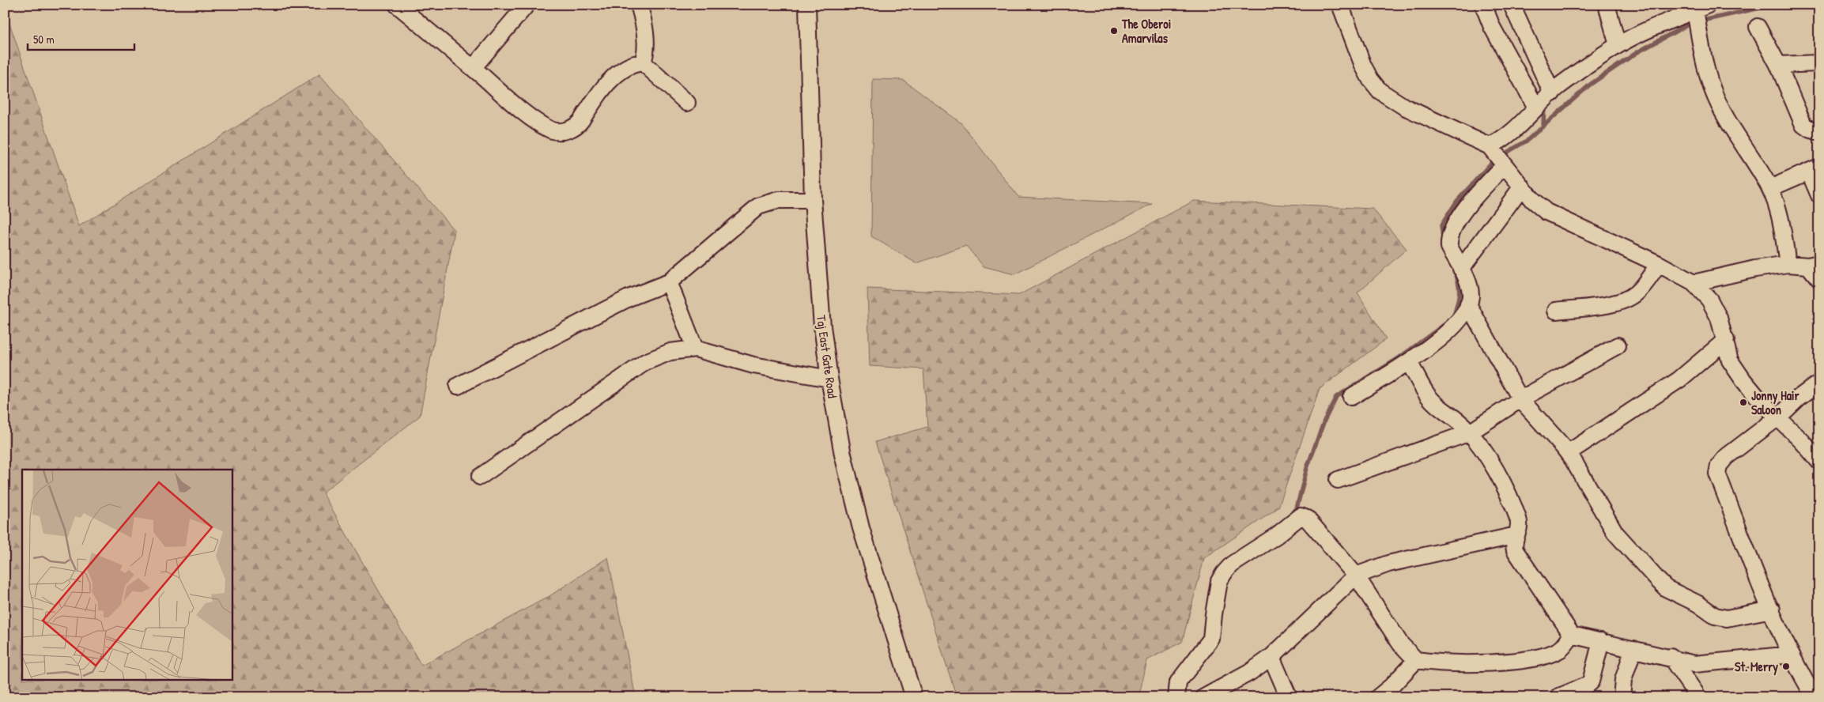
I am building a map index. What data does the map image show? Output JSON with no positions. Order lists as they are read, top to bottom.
{
  "streets": {
    "street": ["Taj East Gate Road"]
  },
  "places": ["The Oberoi Amarvilas", "Jonny Hair Saloon", "St. Merry"],
  "scale_bar": "50 m"
}
